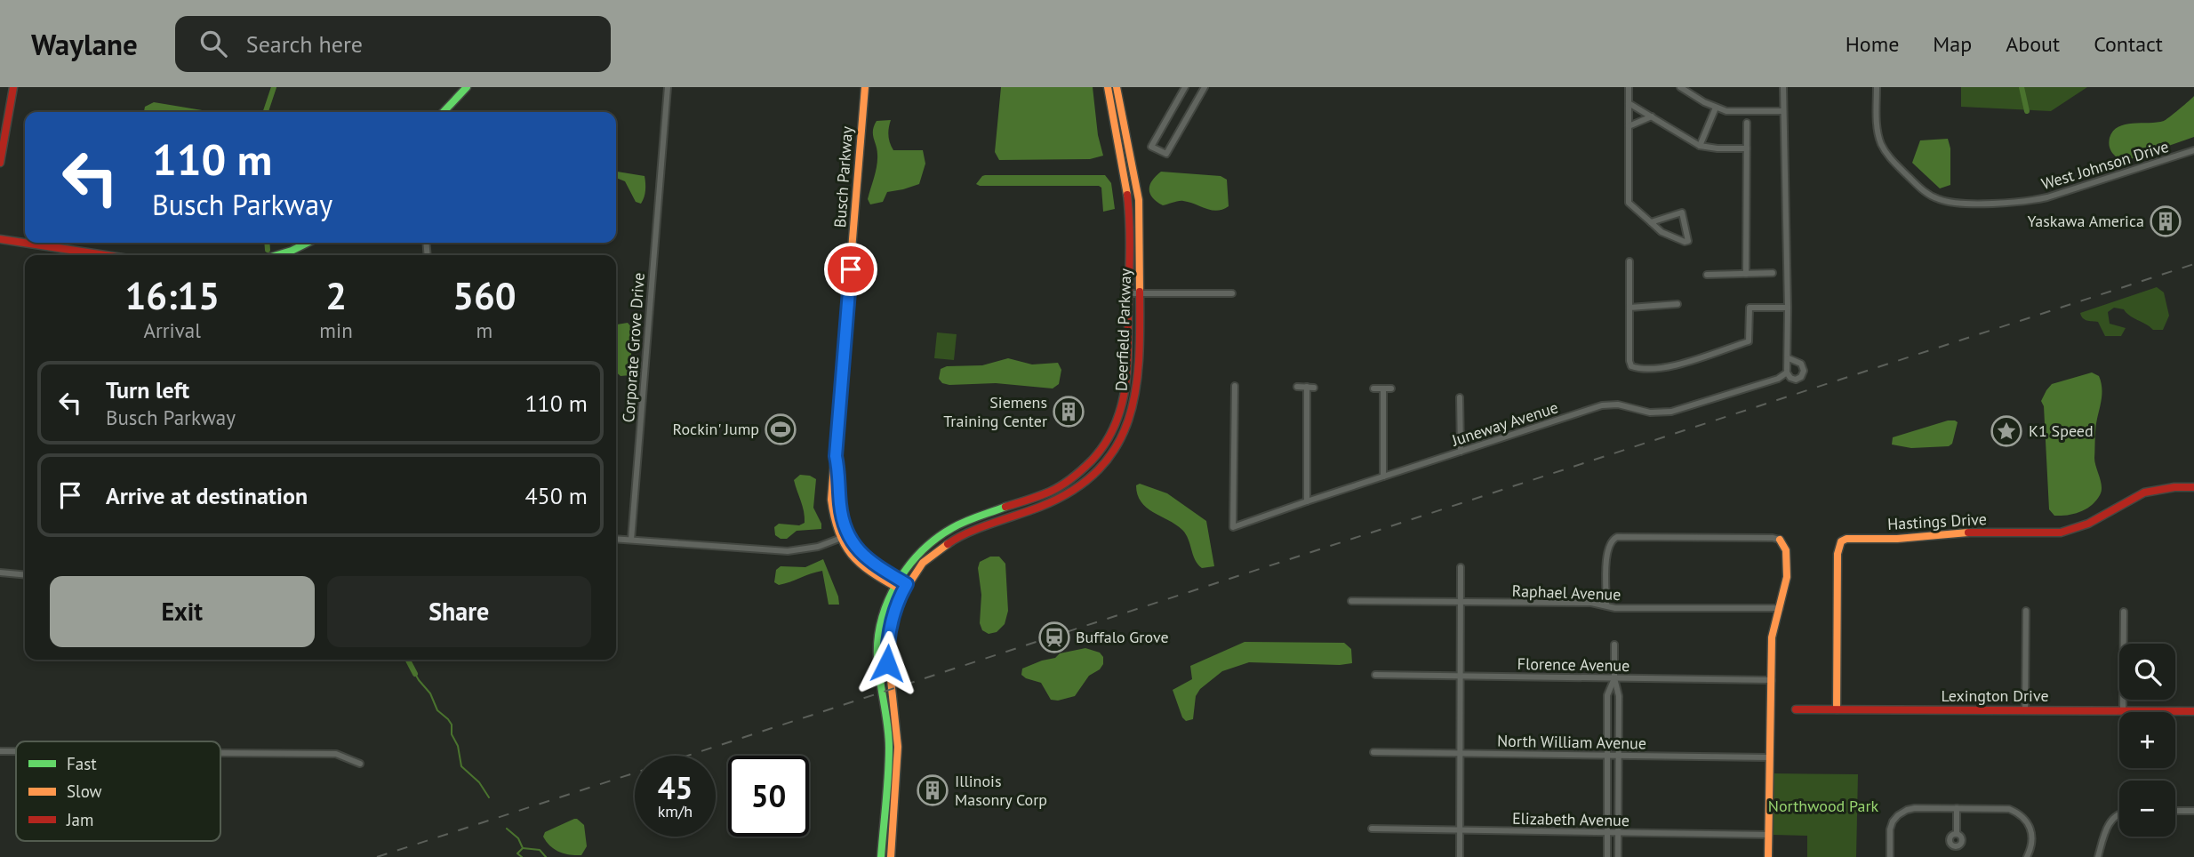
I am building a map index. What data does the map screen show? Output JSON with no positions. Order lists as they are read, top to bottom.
{
  "streets": {
    "street": [
      "West Johnson Drive",
      "Busch Parkway",
      "Deerfield Parkway",
      "Corporate Grove Drive",
      "Juneway Avenue",
      "Hastings Drive",
      "Raphael Avenue",
      "Florence Avenue",
      "Lexington Drive",
      "North William Avenue",
      "Elizabeth Avenue"
    ]
  },
  "crossings": [
    ["Busch Parkway", "Deerfield Parkway"],
    ["Hastings Drive", "Lexington Drive"]
  ],
  "parks": ["Northwood Park"],
  "places": {
    "building": ["Yaskawa America", "Siemens Training Center", "Illinois Masonry Corp"],
    "sports": ["Rockin' Jump"],
    "place": ["K1 Speed"],
    "station": ["Buffalo Grove"]
  },
  "legend": ["Fast", "Slow", "Jam"],
  "page": {
    "header": "Waylane",
    "search": "Search here",
    "nav": [
      "Home",
      "Map",
      "About",
      "Contact"
    ],
    "turn": ["110 m", "Busch Parkway"],
    "eta": [
      "16:15",
      "Arrival",
      "2",
      "min",
      "560",
      "m"
    ],
    "list": [
      {
        "name": "Turn left",
        "note": "Busch Parkway",
        "value": "110 m"
      },
      {
        "name": "Arrive at destination",
        "value": "450 m"
      }
    ],
    "buttons": ["Exit", "Share"],
    "map_buttons": ["+", "−"],
    "speed": "45 km/h",
    "limit": "50"
  }
}
